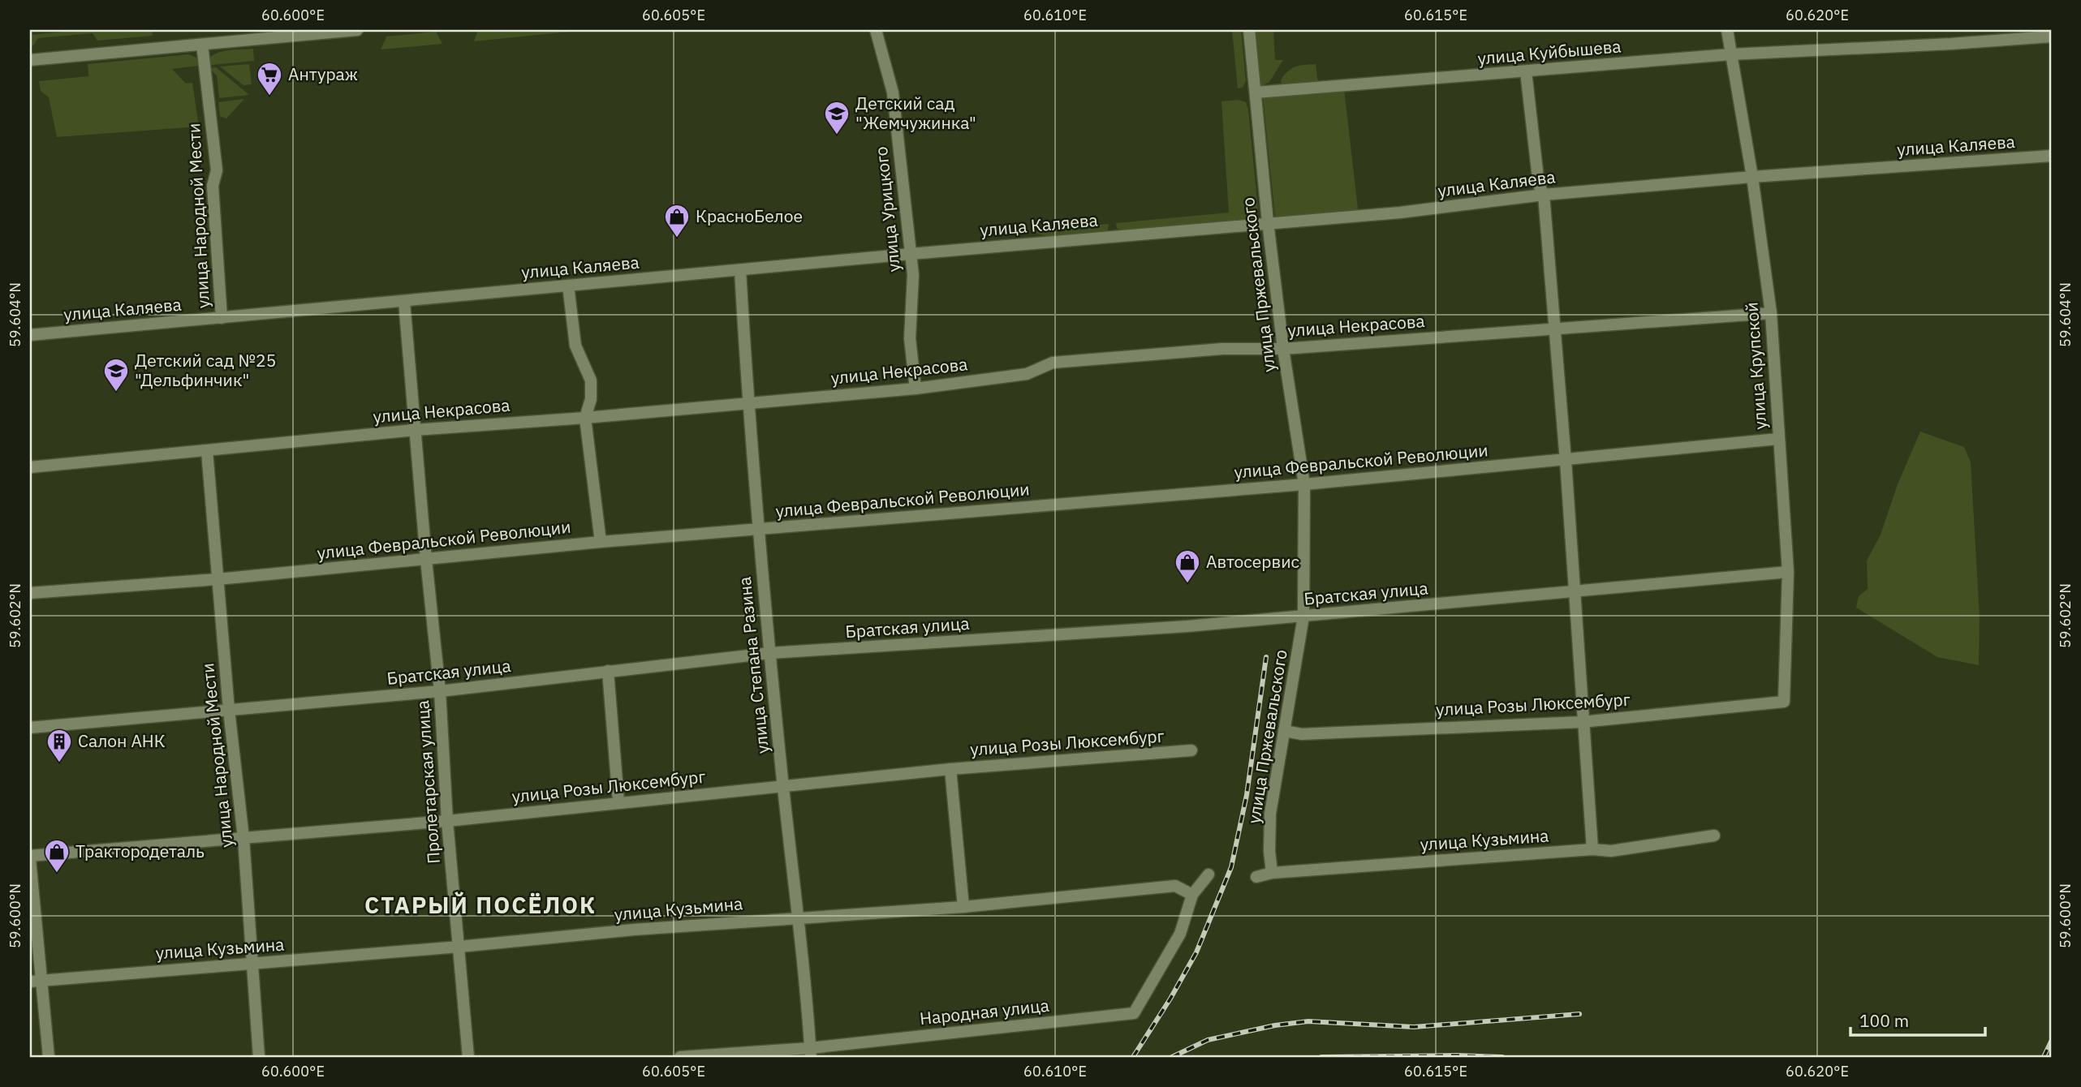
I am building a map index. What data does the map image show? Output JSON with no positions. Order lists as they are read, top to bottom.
{
  "streets": {
    "street": [
      "улица Куйбышева",
      "улица Каляева",
      "улица Урицкого",
      "улица Народной Мести",
      "улица Пржевальского",
      "улица Некрасова",
      "улица Крупской",
      "улица Февральской Революции",
      "Братская улица",
      "улица Степана Разина",
      "улица Розы Люксембург",
      "Пролетарская улица",
      "улица Кузьмина",
      "Народная улица"
    ]
  },
  "crossings": [
    ["улица Куйбышева", "улица Пржевальского"],
    ["улица Куйбышева", "улица Крупской"],
    ["улица Каляева", "улица Урицкого"],
    ["улица Каляева", "улица Народной Мести"],
    ["улица Каляева", "улица Пржевальского"],
    ["улица Каляева", "улица Крупской"],
    ["улица Каляева", "улица Степана Разина"],
    ["улица Каляева", "Пролетарская улица"],
    ["улица Урицкого", "улица Некрасова"],
    ["улица Народной Мести", "улица Некрасова"],
    ["улица Народной Мести", "улица Февральской Революции"],
    ["улица Народной Мести", "Братская улица"],
    ["улица Народной Мести", "улица Розы Люксембург"],
    ["улица Народной Мести", "улица Кузьмина"],
    ["улица Пржевальского", "улица Некрасова"],
    ["улица Пржевальского", "улица Февральской Революции"],
    ["улица Пржевальского", "Братская улица"],
    ["улица Пржевальского", "улица Розы Люксембург"],
    ["улица Пржевальского", "улица Кузьмина"],
    ["улица Некрасова", "улица Крупской"],
    ["улица Некрасова", "улица Степана Разина"],
    ["улица Некрасова", "Пролетарская улица"],
    ["улица Крупской", "улица Февральской Революции"],
    ["улица Крупской", "Братская улица"],
    ["улица Крупской", "улица Розы Люксембург"],
    ["улица Февральской Революции", "улица Степана Разина"],
    ["улица Февральской Революции", "Пролетарская улица"],
    ["Братская улица", "улица Степана Разина"],
    ["Братская улица", "Пролетарская улица"],
    ["улица Степана Разина", "улица Розы Люксембург"],
    ["улица Степана Разина", "улица Кузьмина"],
    ["улица Степана Разина", "Народная улица"],
    ["улица Розы Люксембург", "Пролетарская улица"],
    ["Пролетарская улица", "улица Кузьмина"],
    ["улица Кузьмина", "Народная улица"]
  ],
  "districts": ["СТАРЫЙ ПОСЁЛОК"],
  "places": {
    "supermarket": ["Антураж"],
    "school or university": ["Детский сад \"Жемчужинка\"", "Детский сад №25 \"Дельфинчик\""],
    "shop": ["КрасноБелое", "Автосервис", "Трактородеталь"],
    "building": ["Салон АНК"]
  },
  "scale_bar": "100 m",
  "coordinates": [
    "60.600°E",
    "60.605°E",
    "60.610°E",
    "60.615°E",
    "60.620°E",
    "59.604°N",
    "59.602°N",
    "59.600°N"
  ]
}
